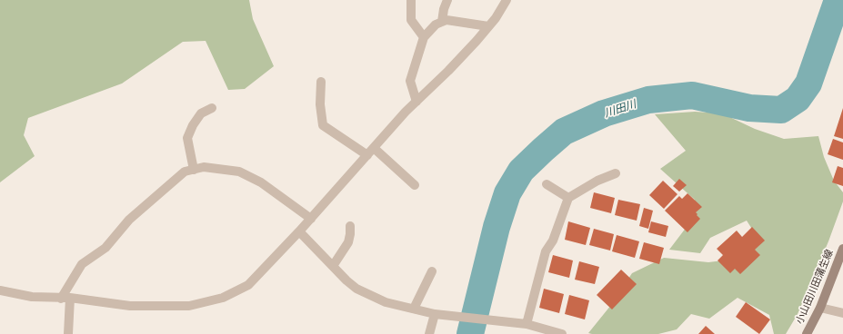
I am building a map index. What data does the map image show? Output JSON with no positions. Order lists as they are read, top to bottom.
{
  "streets": {
    "main road": ["小山田川田蒲生線"]
  },
  "water": ["川田川"]
}
